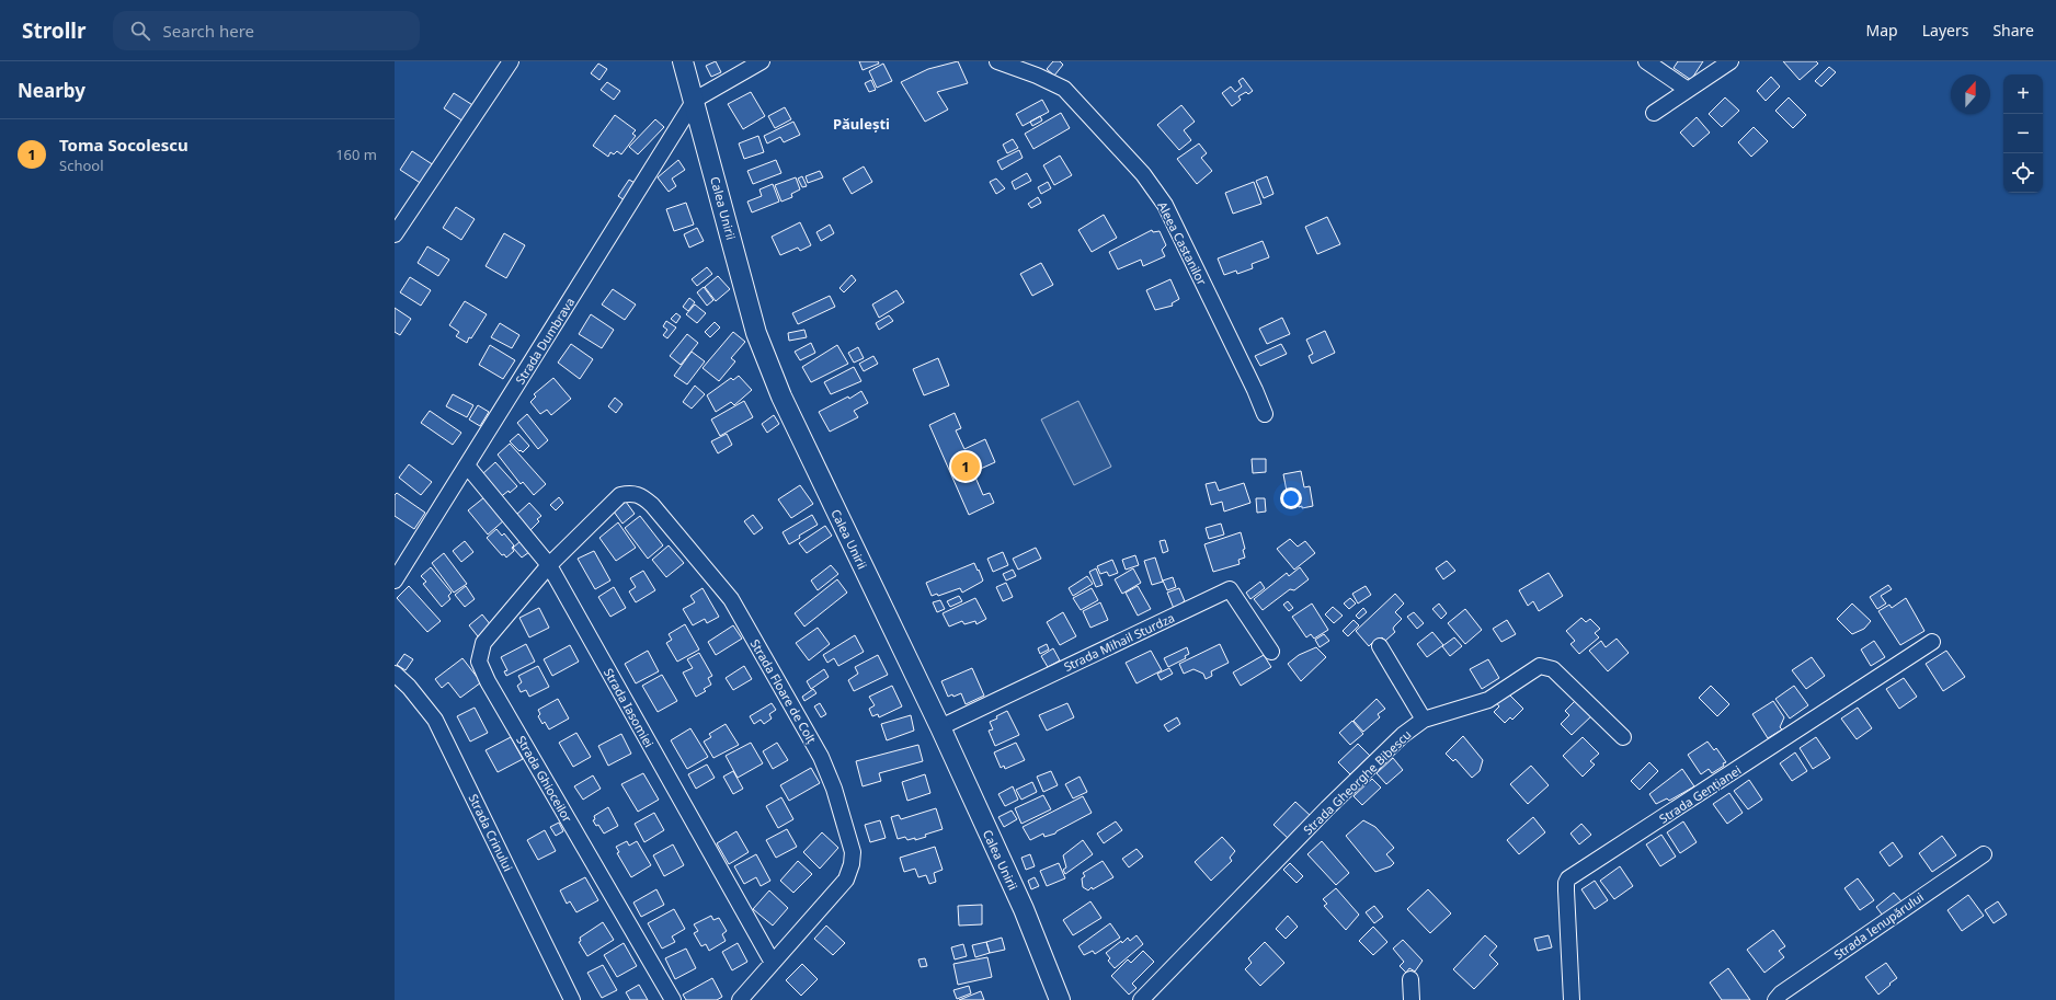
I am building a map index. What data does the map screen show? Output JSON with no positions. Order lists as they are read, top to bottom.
{
  "streets": {
    "main road": ["Calea Unirii"],
    "street": [
      "Aleea Castanilor",
      "Strada Dumbrava",
      "Strada Mihail Sturdza",
      "Strada Floare de Colț",
      "Strada Iasomiei",
      "Strada Ghioceilor",
      "Strada Gheorghe Bibescu",
      "Strada Gențianei",
      "Strada Crinului",
      "Strada Ienupărului"
    ]
  },
  "crossings": [
    ["Calea Unirii", "Strada Dumbrava"],
    ["Calea Unirii", "Strada Mihail Sturdza"],
    ["Strada Dumbrava", "Strada Iasomiei"],
    ["Strada Floare de Colț", "Strada Iasomiei"],
    ["Strada Floare de Colț", "Strada Ghioceilor"],
    ["Strada Iasomiei", "Strada Ghioceilor"]
  ],
  "districts": ["Păulești"],
  "north": "top",
  "page": {
    "header": "Strollr",
    "search": "Search here",
    "nav": ["Map", "Layers", "Share"],
    "heading": "Nearby",
    "map_buttons": ["+", "−"],
    "list": [
      {
        "mark": "1",
        "name": "Toma Socolescu",
        "note": "School",
        "value": "160 m"
      }
    ],
    "pins": "1"
  }
}
